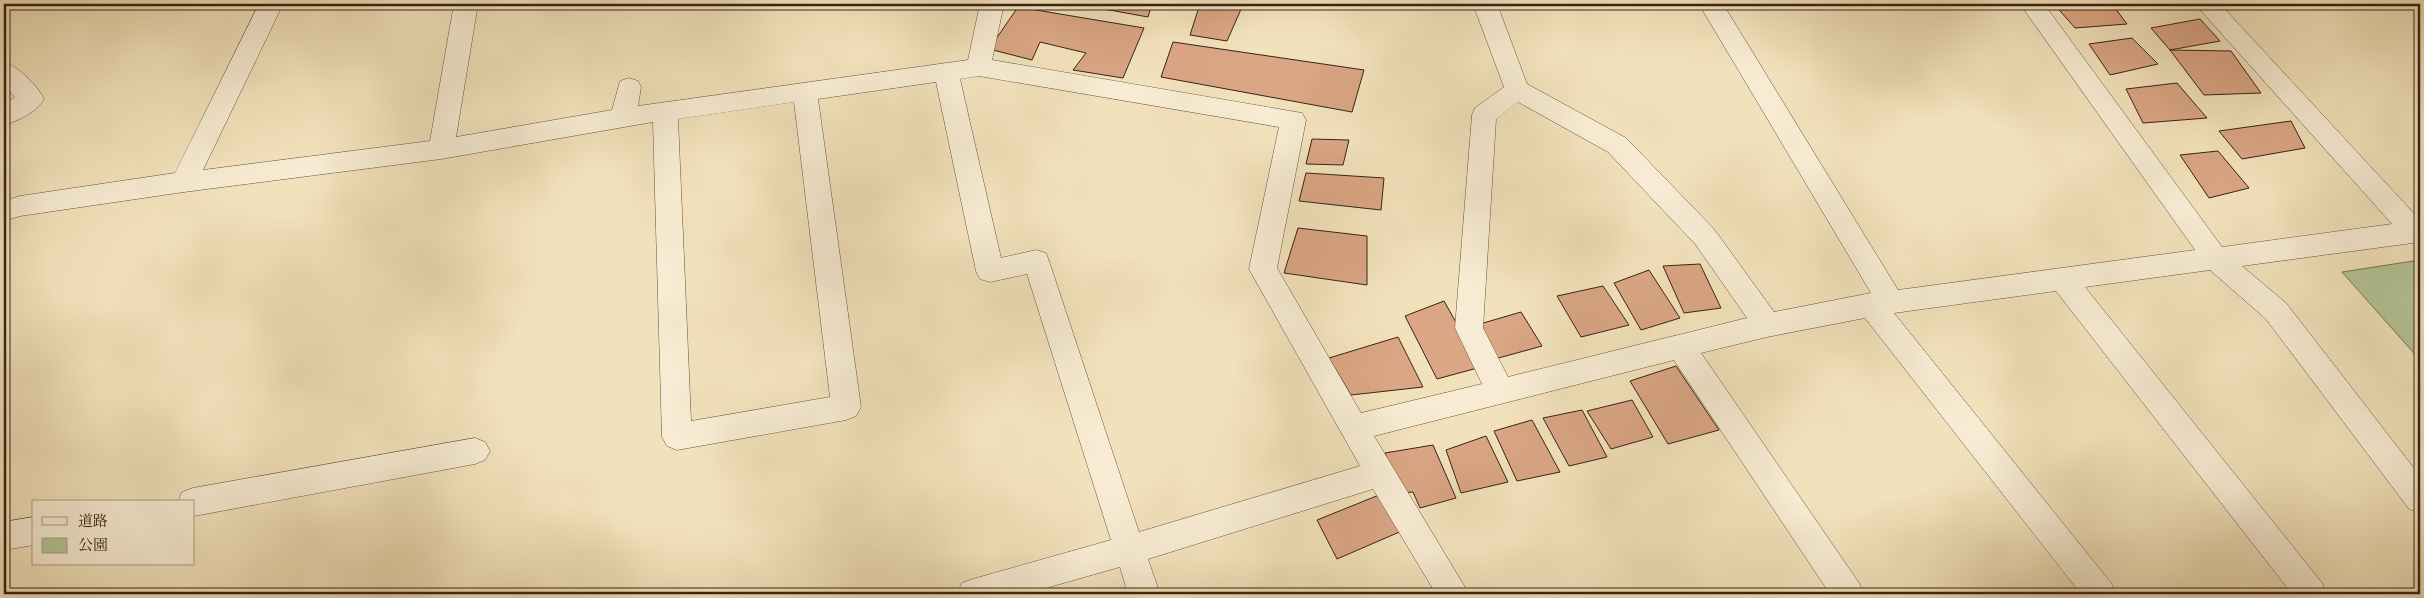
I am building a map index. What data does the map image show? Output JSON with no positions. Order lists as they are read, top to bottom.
{
  "legend": ["道路", "公園"]
}
